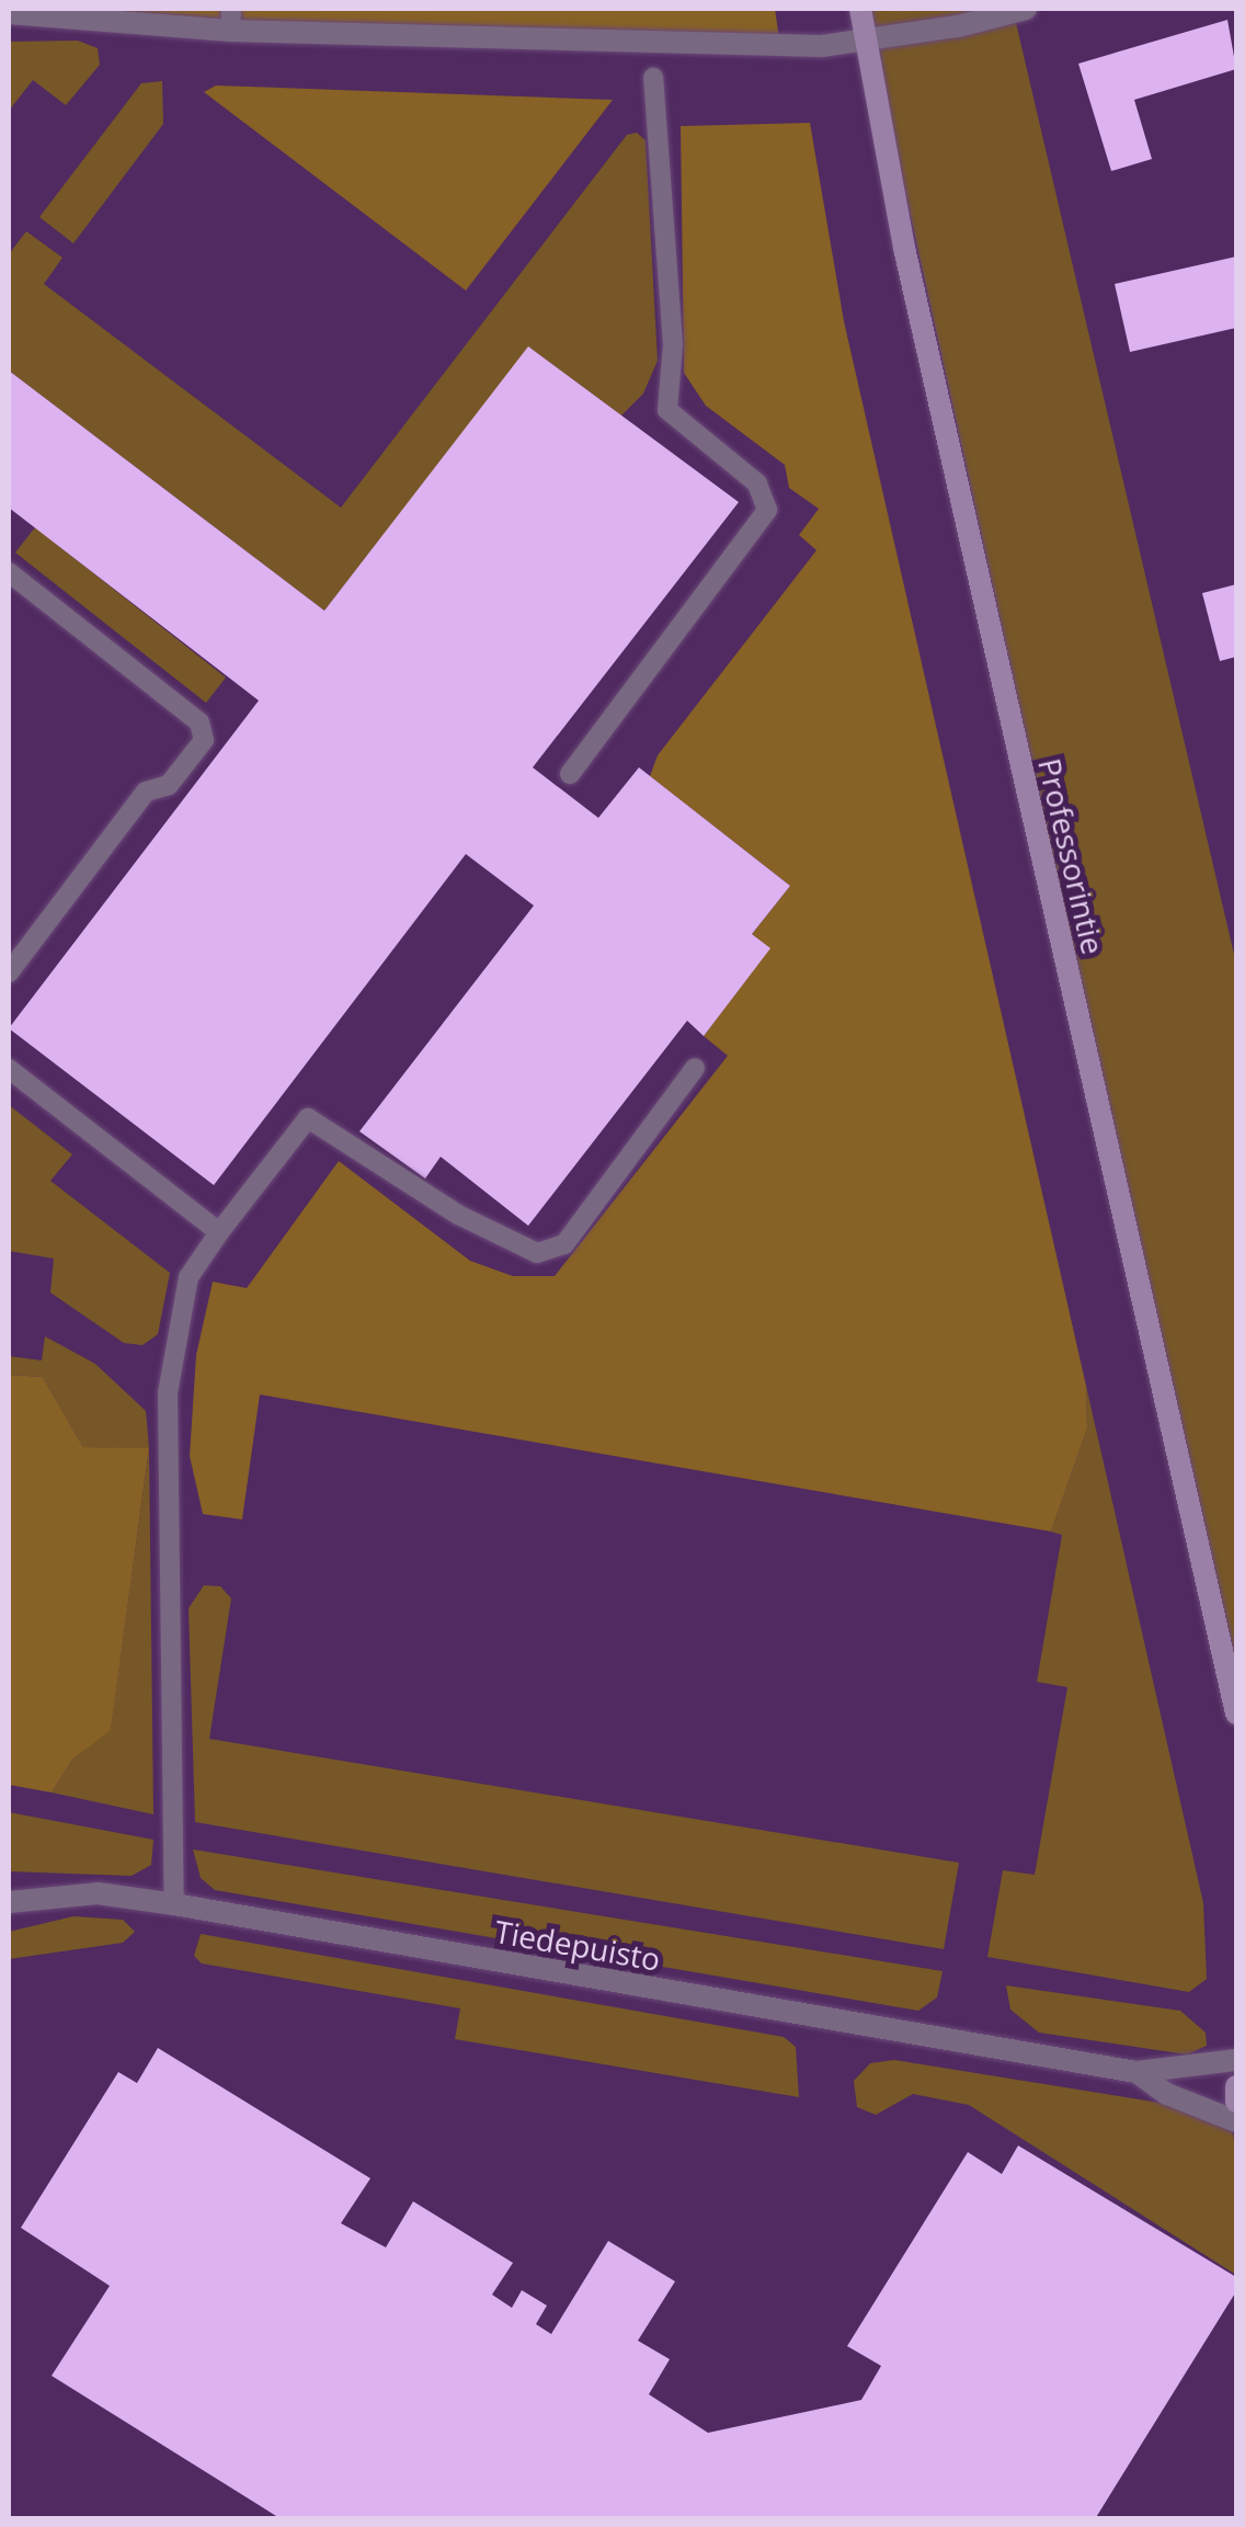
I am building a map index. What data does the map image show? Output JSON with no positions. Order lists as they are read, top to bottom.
{
  "streets": {
    "main road": ["Professorintie"],
    "street": ["Tiedepuisto"]
  }
}
